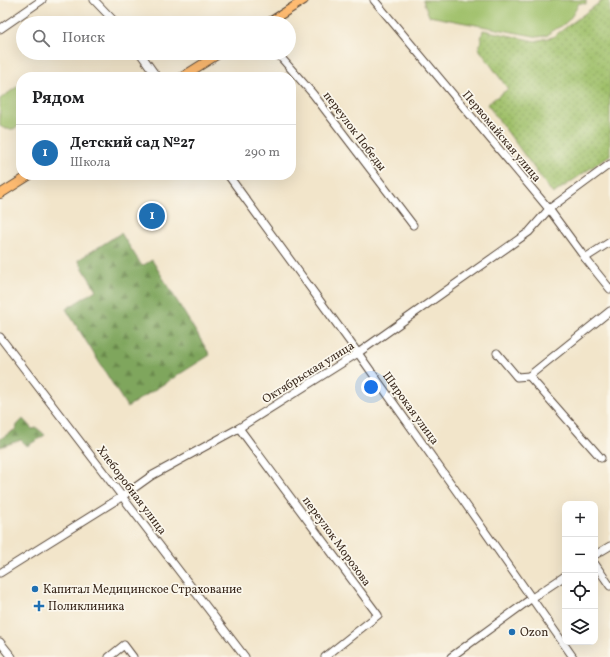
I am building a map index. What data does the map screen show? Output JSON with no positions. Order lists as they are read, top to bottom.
{
  "streets": {
    "street": [
      "переулок Победы",
      "Первомайская улица",
      "Октябрьская улица",
      "Широкая улица",
      "Хлеборобная улица",
      "переулок Морозова"
    ]
  },
  "crossings": [
    ["Первомайская улица", "Октябрьская улица"],
    ["Октябрьская улица", "Широкая улица"],
    ["Октябрьская улица", "Хлеборобная улица"],
    ["Октябрьская улица", "переулок Морозова"]
  ],
  "places": {
    "other": ["Капитал Медицинское Страхование", "Ozon"],
    "health": ["Поликлиника"]
  },
  "page": {
    "search": "Поиск",
    "heading": "Рядом",
    "list": [
      {
        "mark": "1",
        "name": "Детский сад №27",
        "note": "Школа",
        "value": "290 m"
      }
    ],
    "pins": "1",
    "map_buttons": ["+", "−"]
  }
}
